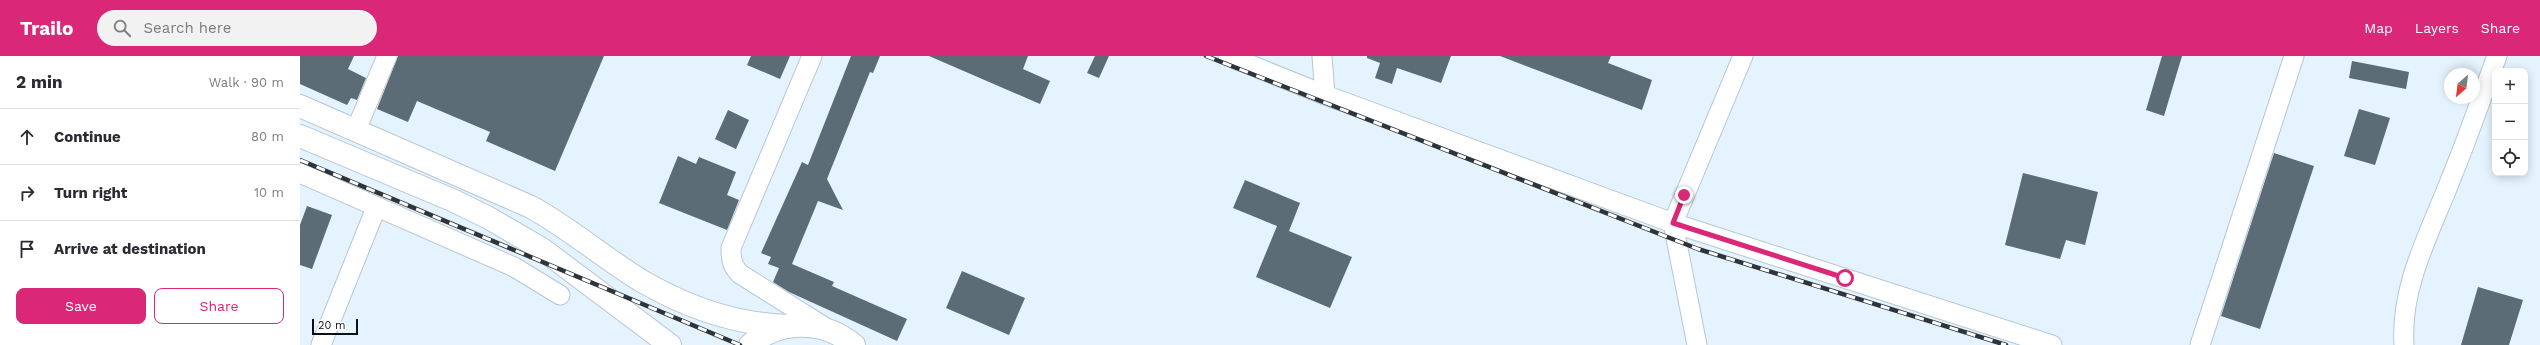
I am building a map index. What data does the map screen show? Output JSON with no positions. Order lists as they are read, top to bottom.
{
  "scale_bar": "20 m",
  "north": "bottom left",
  "page": {
    "header": "Trailo",
    "search": "Search here",
    "nav": ["Map", "Layers", "Share"],
    "heading": ["2 min", "Walk · 90 m"],
    "map_buttons": ["+", "−"],
    "list": [
      ["Continue", "80 m"],
      ["Turn right", "10 m"],
      "Arrive at destination"
    ],
    "buttons": ["Save", "Share"],
    "scale": "20 m"
  }
}
